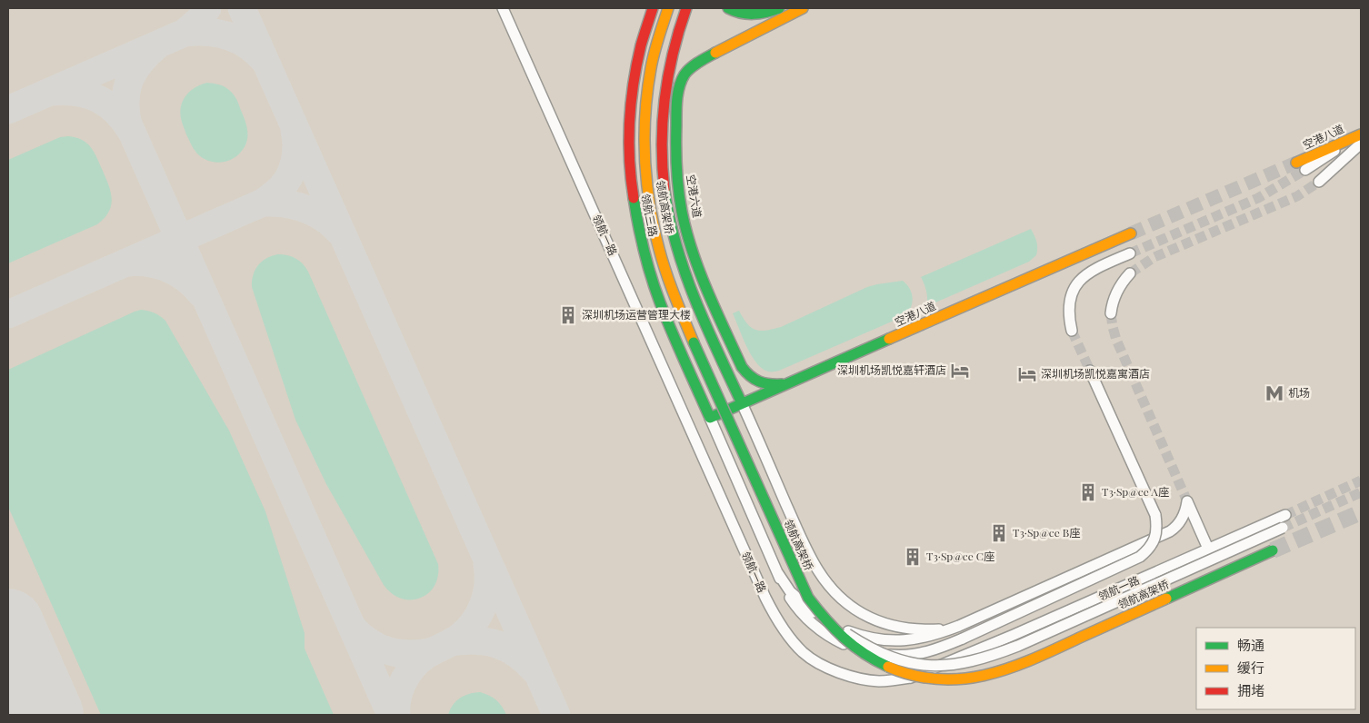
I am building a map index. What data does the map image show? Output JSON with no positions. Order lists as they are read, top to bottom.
{
  "streets": {
    "main road": [
      "空港八道",
      "空港六道",
      "领航高架桥",
      "领航三路"
    ],
    "street": ["领航一路"]
  },
  "crossings": [
    ["空港八道", "空港六道"],
    ["空港八道", "领航三路"]
  ],
  "places": {
    "building": [
      "深圳机场运营管理大楼",
      "T3·Sp@ce A座",
      "T3·Sp@ce B座",
      "T3·Sp@ce C座"
    ],
    "hotel": ["深圳机场凯悦嘉轩酒店", "深圳机场凯悦嘉寓酒店"],
    "metro station": ["机场"]
  },
  "legend": ["畅通", "缓行", "拥堵"]
}
